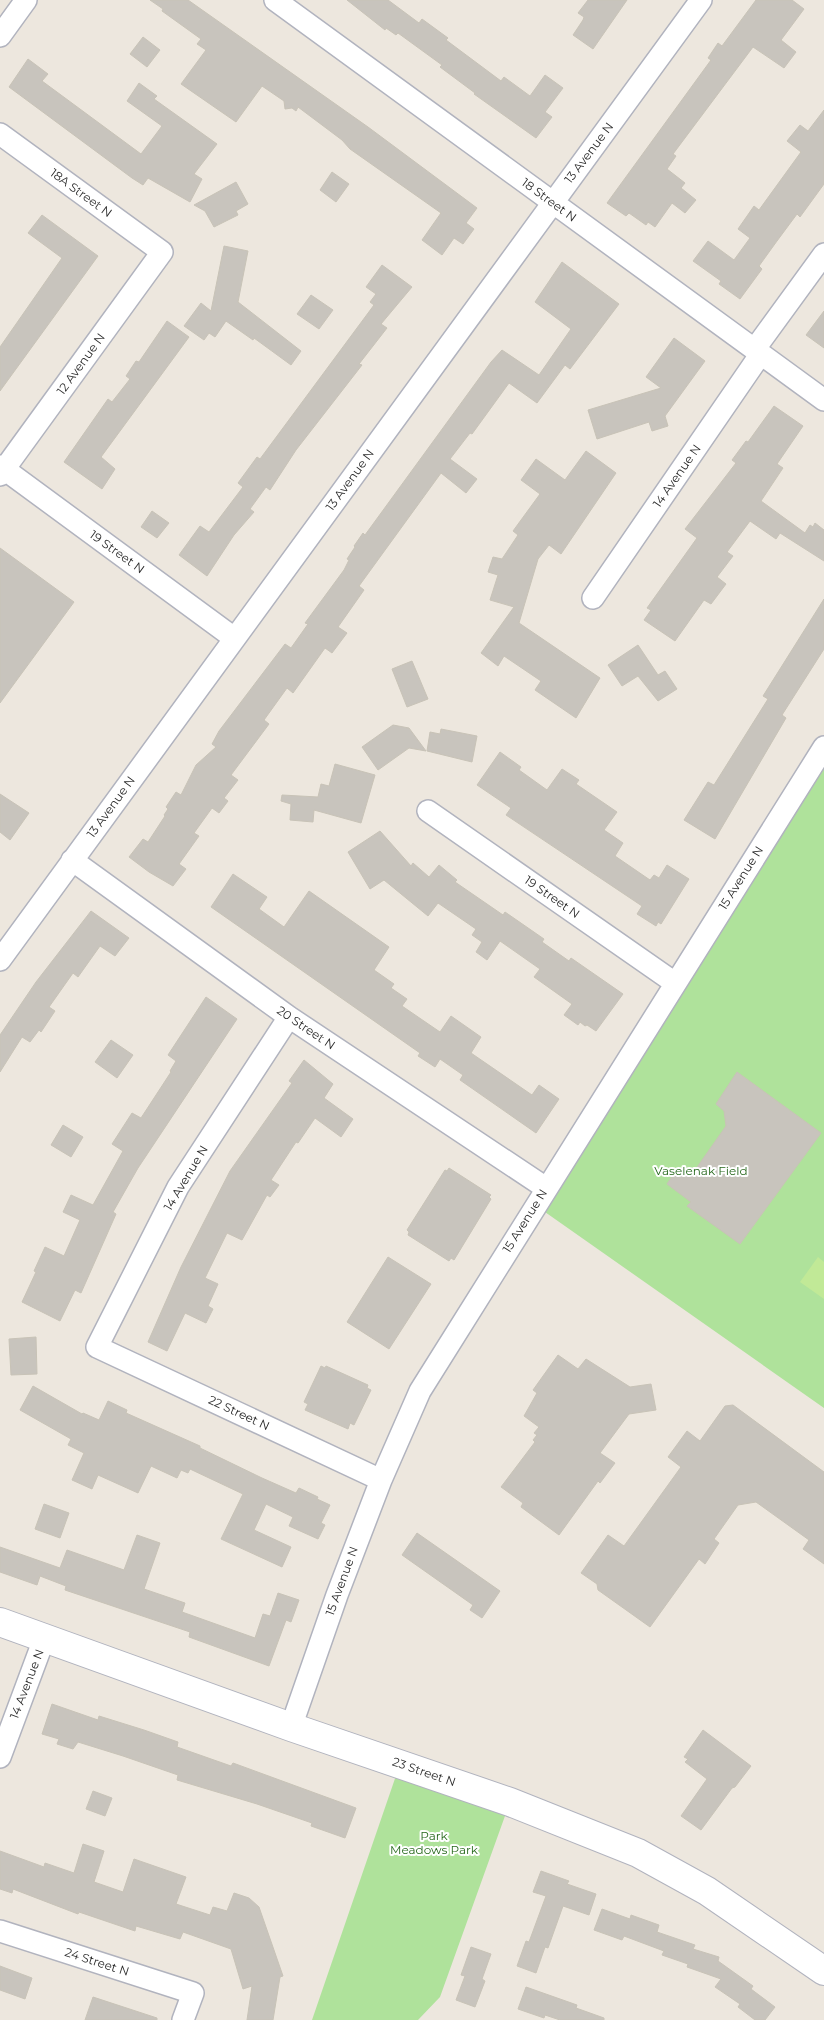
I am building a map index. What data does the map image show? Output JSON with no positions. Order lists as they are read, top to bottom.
{
  "streets": {
    "street": [
      "13 Avenue N",
      "18A Street N",
      "18 Street N",
      "12 Avenue N",
      "14 Avenue N",
      "19 Street N",
      "15 Avenue N",
      "20 Street N",
      "22 Street N",
      "23 Street N",
      "24 Street N"
    ]
  },
  "crossings": [
    ["13 Avenue N", "18 Street N"],
    ["13 Avenue N", "19 Street N"],
    ["13 Avenue N", "20 Street N"],
    ["18A Street N", "12 Avenue N"],
    ["18 Street N", "14 Avenue N"],
    ["12 Avenue N", "19 Street N"],
    ["14 Avenue N", "20 Street N"],
    ["14 Avenue N", "22 Street N"],
    ["14 Avenue N", "23 Street N"],
    ["19 Street N", "15 Avenue N"],
    ["15 Avenue N", "20 Street N"],
    ["15 Avenue N", "22 Street N"],
    ["15 Avenue N", "23 Street N"]
  ],
  "parks": ["Vaselenak Field", "Park Meadows Park"]
}
